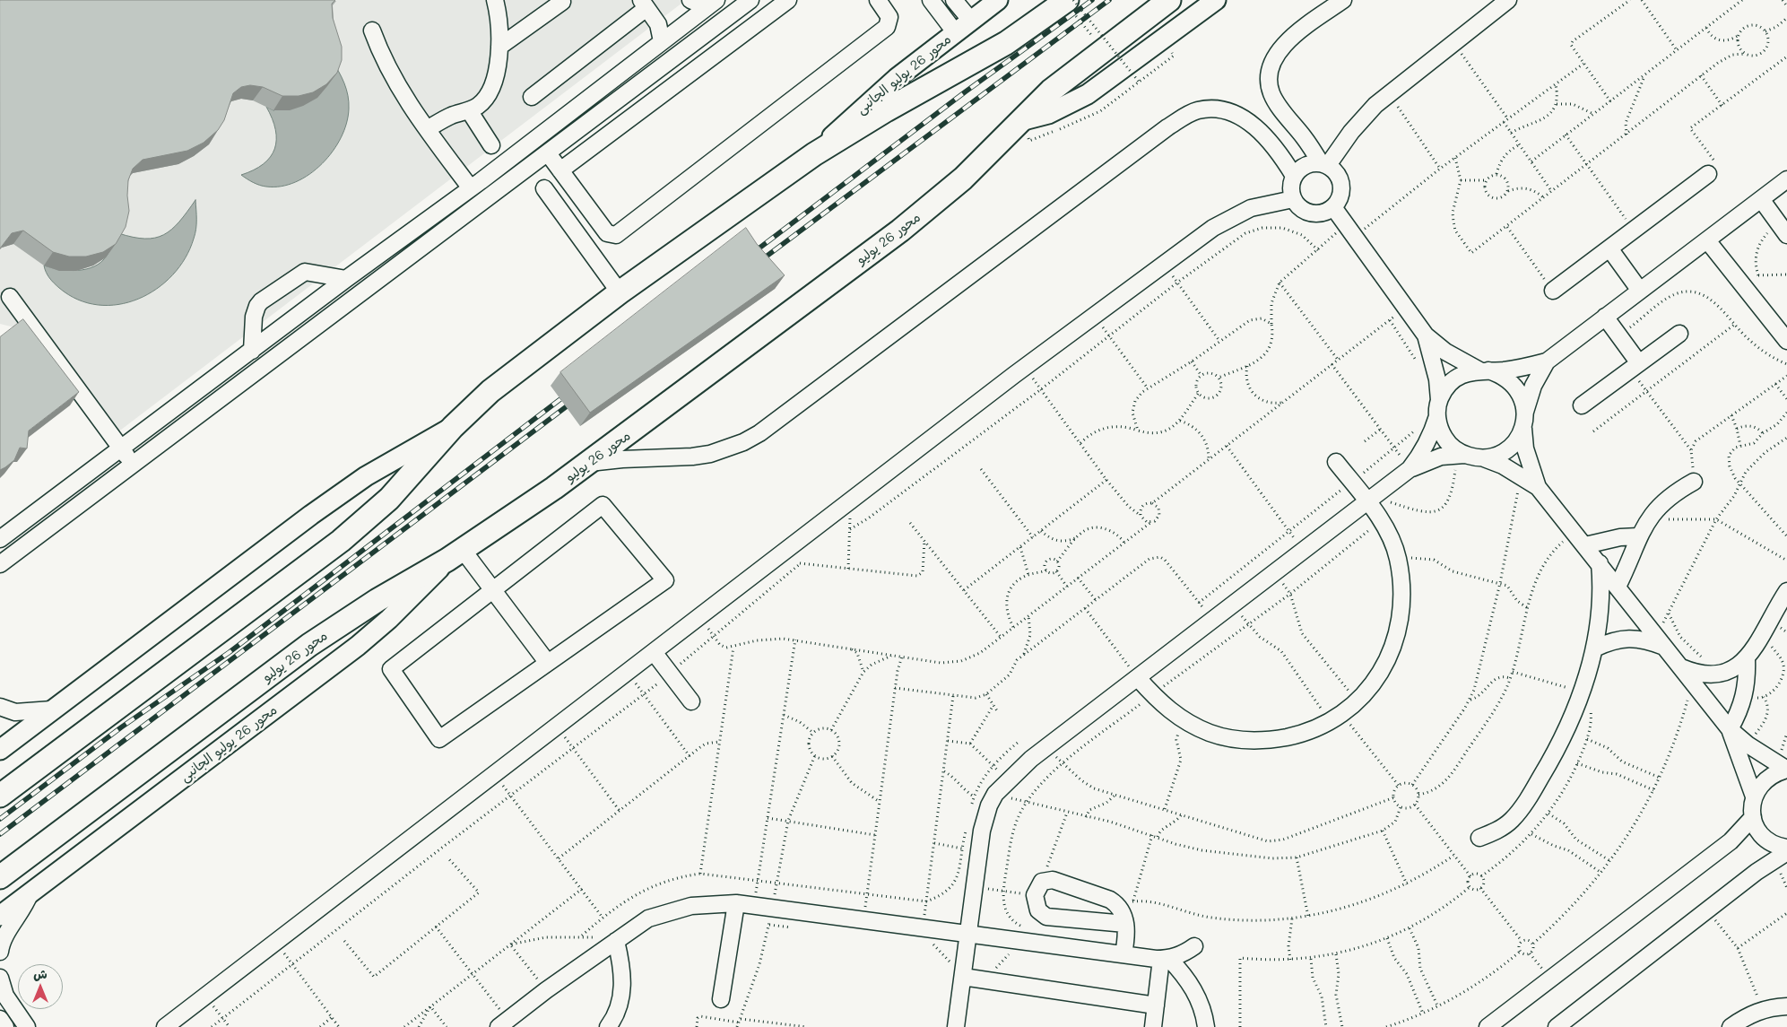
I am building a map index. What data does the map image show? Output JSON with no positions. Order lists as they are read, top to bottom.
{
  "streets": {
    "highway": ["محور 26 يوليو"],
    "main road": ["محور 26 يوليو الجانبى"]
  },
  "crossings": [
    ["محور 26 يوليو الجانبى", "محور 26 يوليو"]
  ],
  "north": "top"
}
